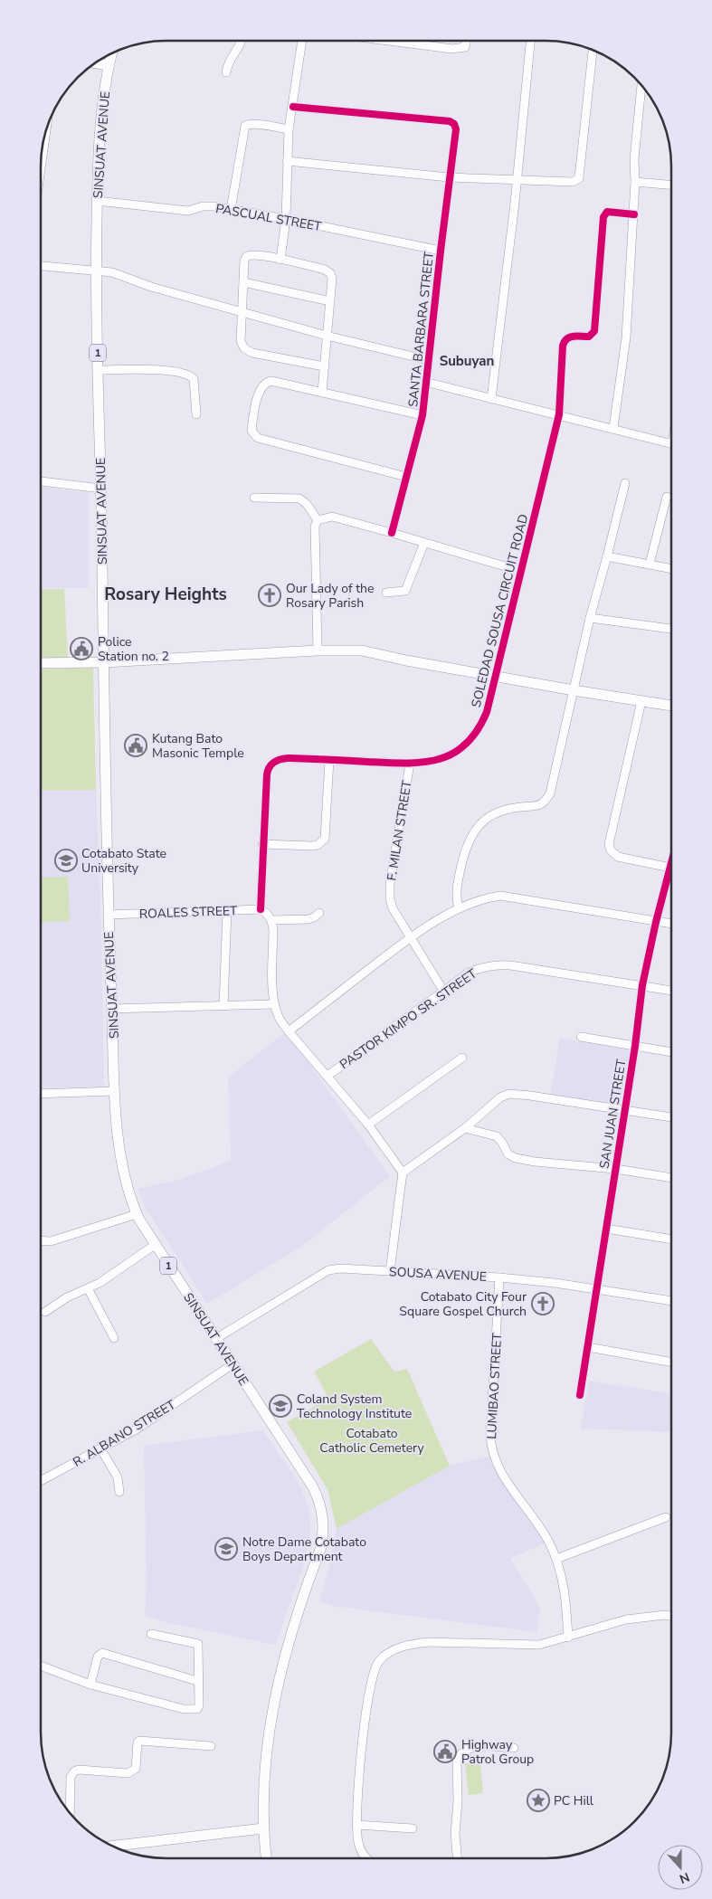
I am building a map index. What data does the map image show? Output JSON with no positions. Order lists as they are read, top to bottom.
{
  "streets": {
    "main road": ["SINSUAT AVENUE", "1"],
    "street": [
      "PASCUAL STREET",
      "SANTA BARBARA STREET",
      "SOLEDAD SOUSA CIRCUIT ROAD",
      "F. MILAN STREET",
      "ROALES STREET",
      "PASTOR KIMPO SR. STREET",
      "SAN JUAN STREET",
      "SOUSA AVENUE",
      "LUMIBAO STREET",
      "R. ALBANO STREET"
    ]
  },
  "crossings": [
    ["SINSUAT AVENUE", "PASCUAL STREET"],
    ["SINSUAT AVENUE", "ROALES STREET"],
    ["SINSUAT AVENUE", "SOUSA AVENUE"],
    ["SINSUAT AVENUE", "R. ALBANO STREET"],
    ["PASCUAL STREET", "SANTA BARBARA STREET"],
    ["SOLEDAD SOUSA CIRCUIT ROAD", "F. MILAN STREET"],
    ["SOLEDAD SOUSA CIRCUIT ROAD", "ROALES STREET"],
    ["F. MILAN STREET", "PASTOR KIMPO SR. STREET"],
    ["PASTOR KIMPO SR. STREET", "SAN JUAN STREET"],
    ["SAN JUAN STREET", "SOUSA AVENUE"],
    ["SOUSA AVENUE", "LUMIBAO STREET"]
  ],
  "districts": ["Subuyan", "Rosary Heights"],
  "parks": ["Cotabato Catholic Cemetery"],
  "places": {
    "church": ["Our Lady of the Rosary Parish", "Cotabato City Four Square Gospel Church"],
    "public building": ["Police Station no. 2", "Kutang Bato Masonic Temple", "Highway Patrol Group"],
    "school or university": ["Cotabato State University", "Coland System Technology Institute", "Notre Dame Cotabato Boys Department"],
    "place": ["PC Hill"]
  },
  "north": "bottom"
}
